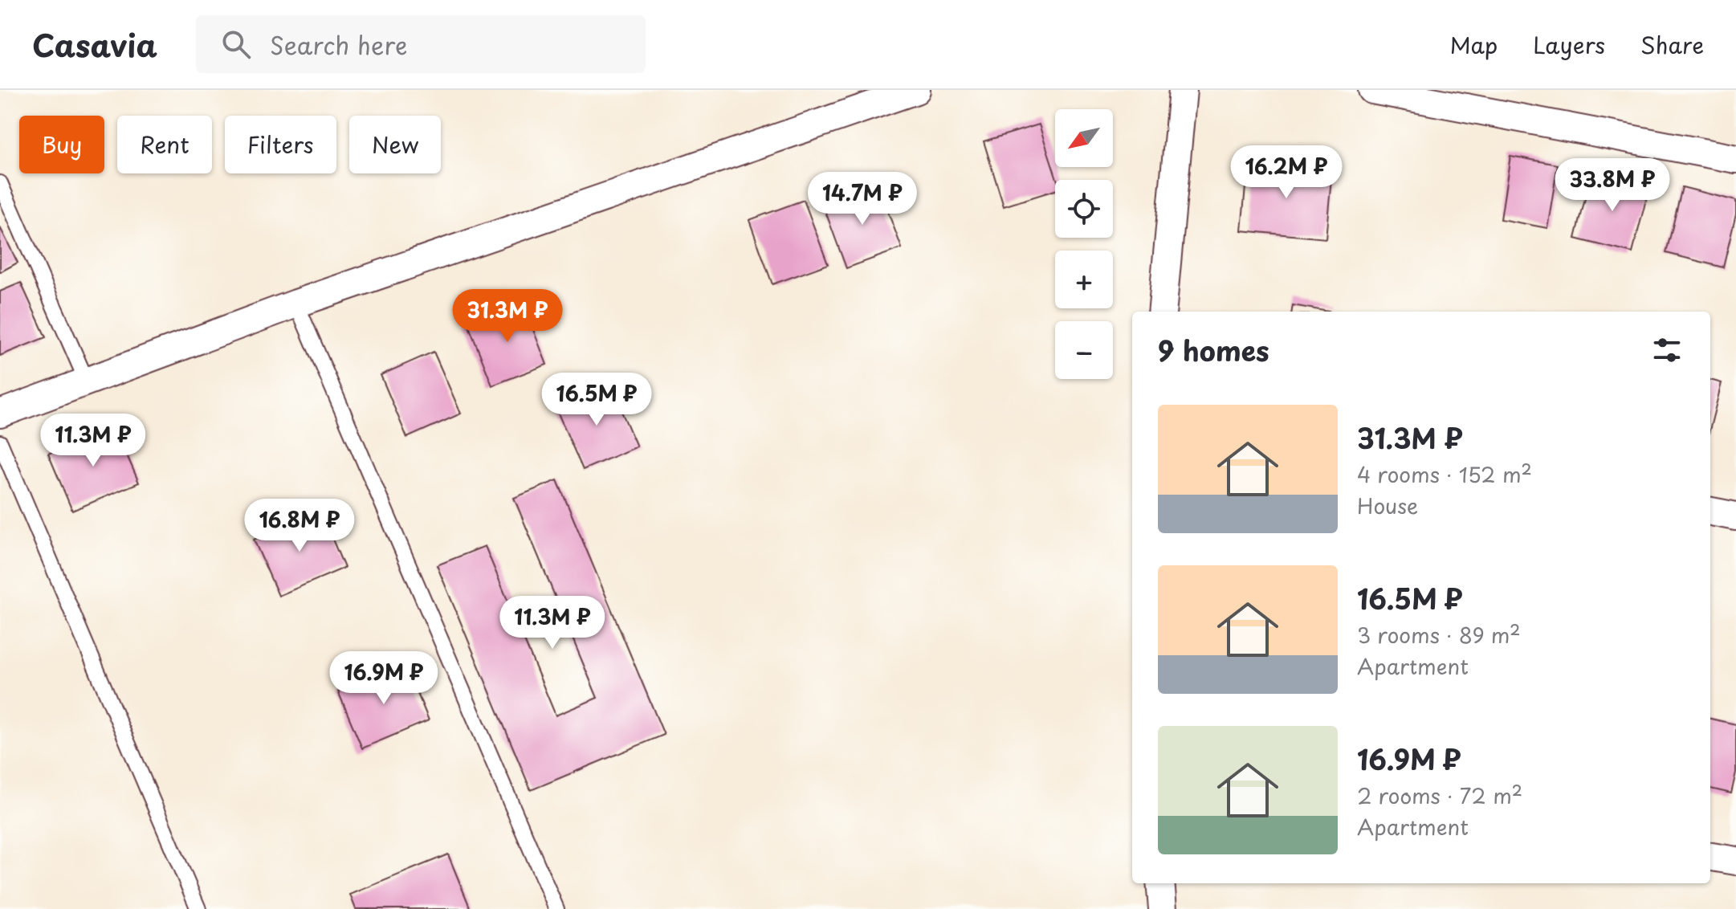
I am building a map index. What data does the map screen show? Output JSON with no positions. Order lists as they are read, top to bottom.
{
  "north": "bottom left",
  "page": {
    "header": "Casavia",
    "search": "Search here",
    "nav": ["Map", "Layers", "Share"],
    "map_buttons": ["+", "−"],
    "chip": [
      "Buy",
      "Rent",
      "Filters",
      "New"
    ],
    "price": [
      "16.2M ₽",
      "33.8M ₽",
      "14.7M ₽",
      "31.3M ₽",
      "16.5M ₽",
      "11.3M ₽",
      "16.8M ₽",
      "11.3M ₽",
      "16.9M ₽"
    ],
    "heading": "9 homes",
    "list": [
      {
        "name": "31.3M ₽",
        "note": "4 rooms · 152 m² · House"
      },
      {
        "name": "16.5M ₽",
        "note": "3 rooms · 89 m² · Apartment"
      },
      {
        "name": "16.9M ₽",
        "note": "2 rooms · 72 m² · Apartment"
      }
    ]
  }
}
